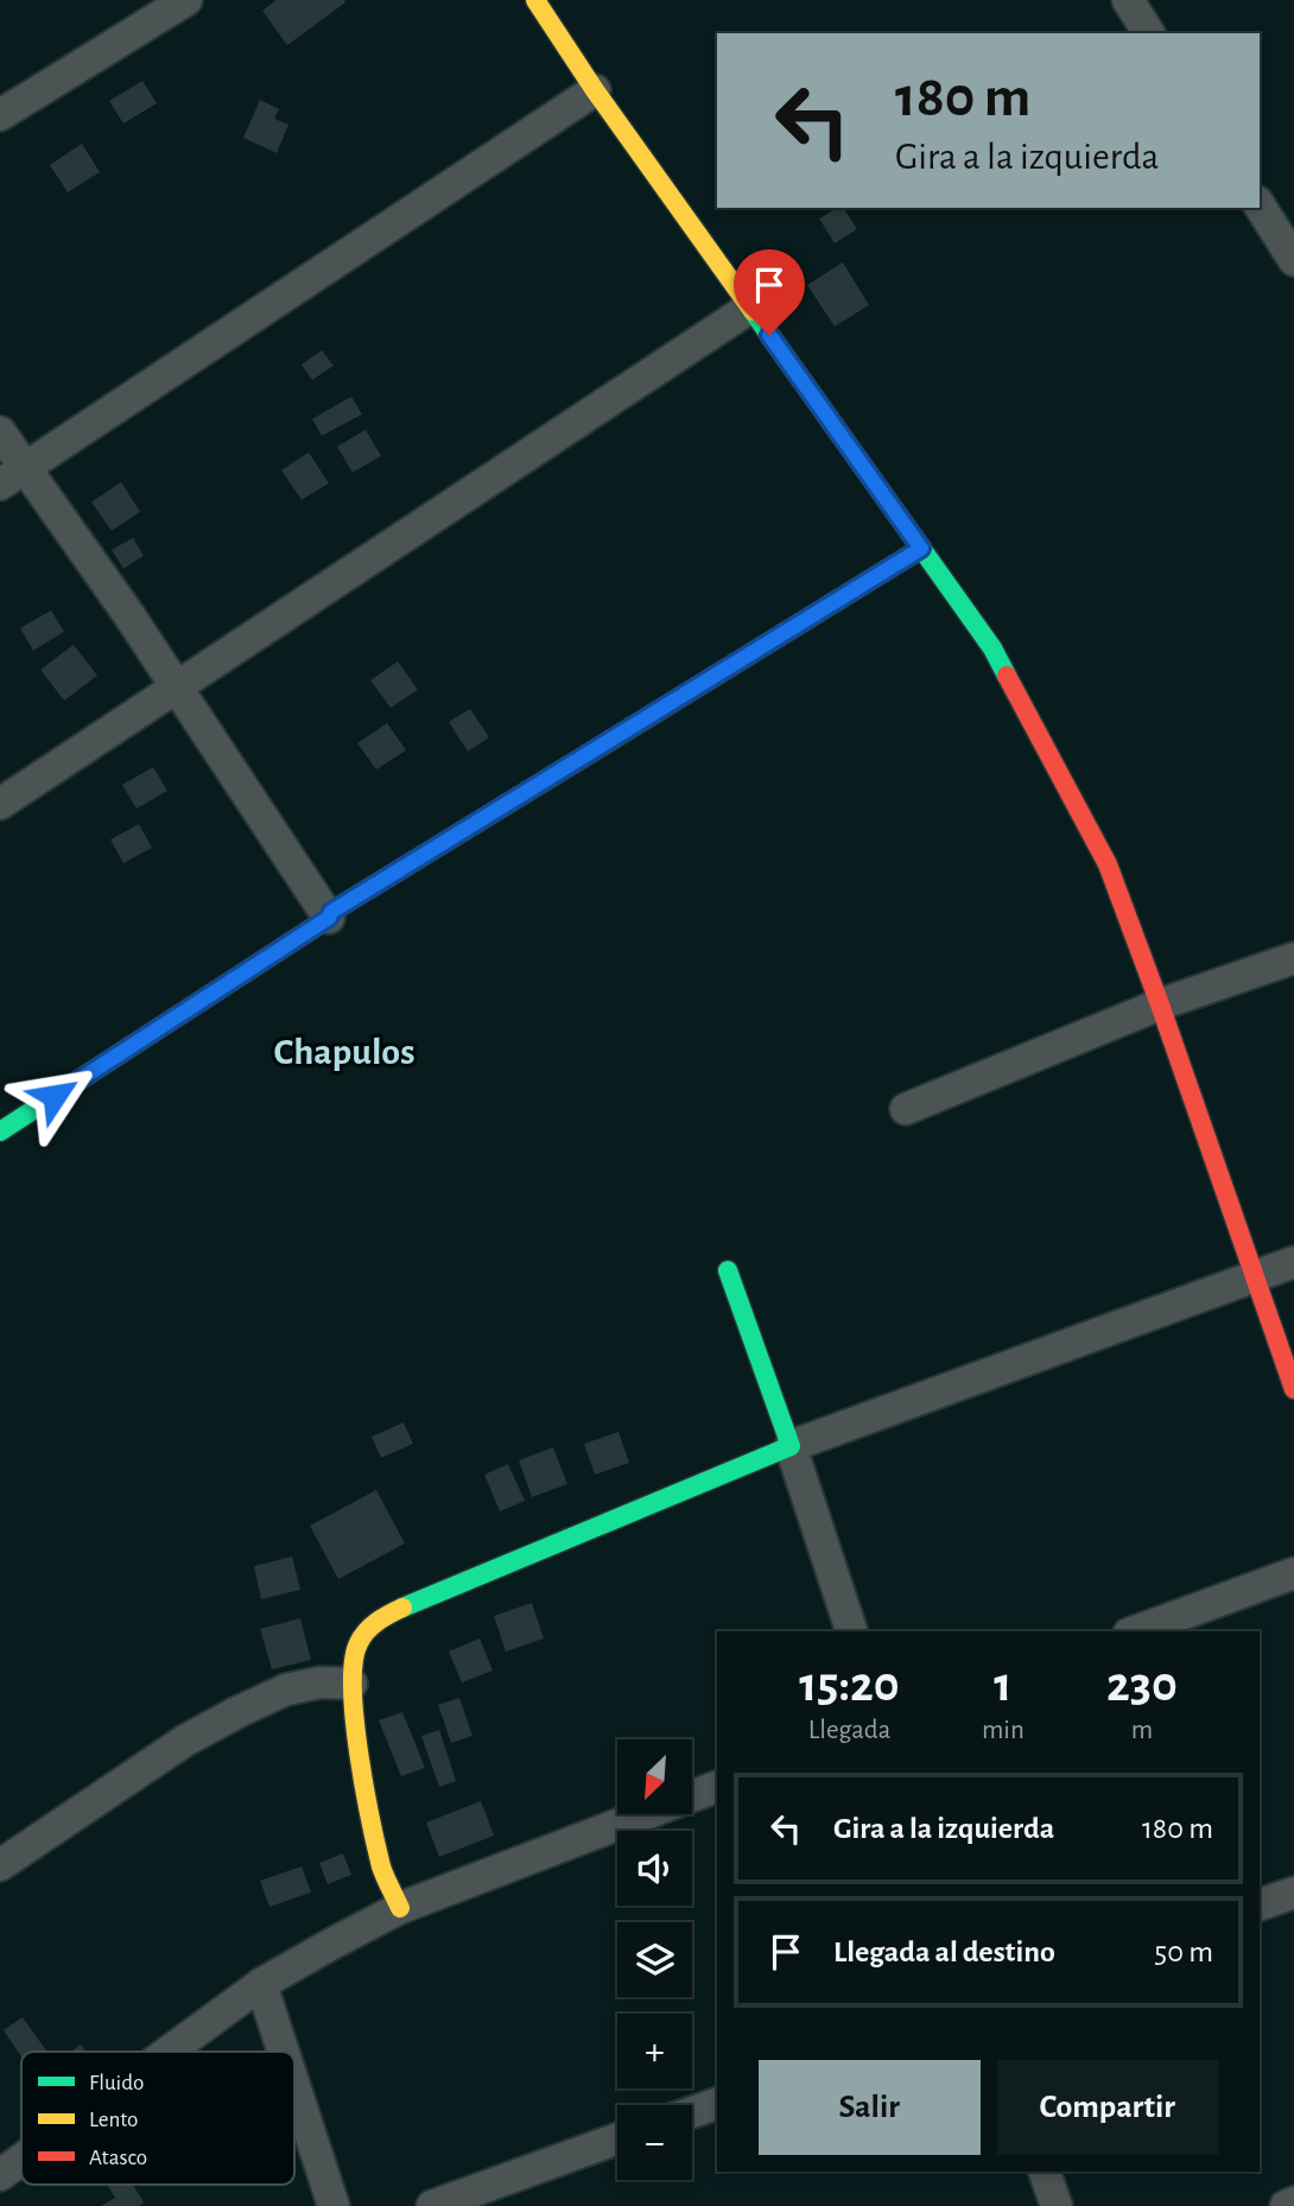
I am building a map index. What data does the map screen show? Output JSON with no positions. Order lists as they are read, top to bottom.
{
  "districts": ["Chapulos"],
  "legend": ["Fluido", "Lento", "Atasco"],
  "north": "bottom left",
  "page": {
    "turn": ["180 m", "Gira a la izquierda"],
    "eta": [
      "15:20",
      "Llegada",
      "1",
      "min",
      "230",
      "m"
    ],
    "map_buttons": ["+", "−"],
    "list": [
      {
        "name": "Gira a la izquierda",
        "value": "180 m"
      },
      {
        "name": "Llegada al destino",
        "value": "50 m"
      }
    ],
    "buttons": ["Salir", "Compartir"]
  }
}
